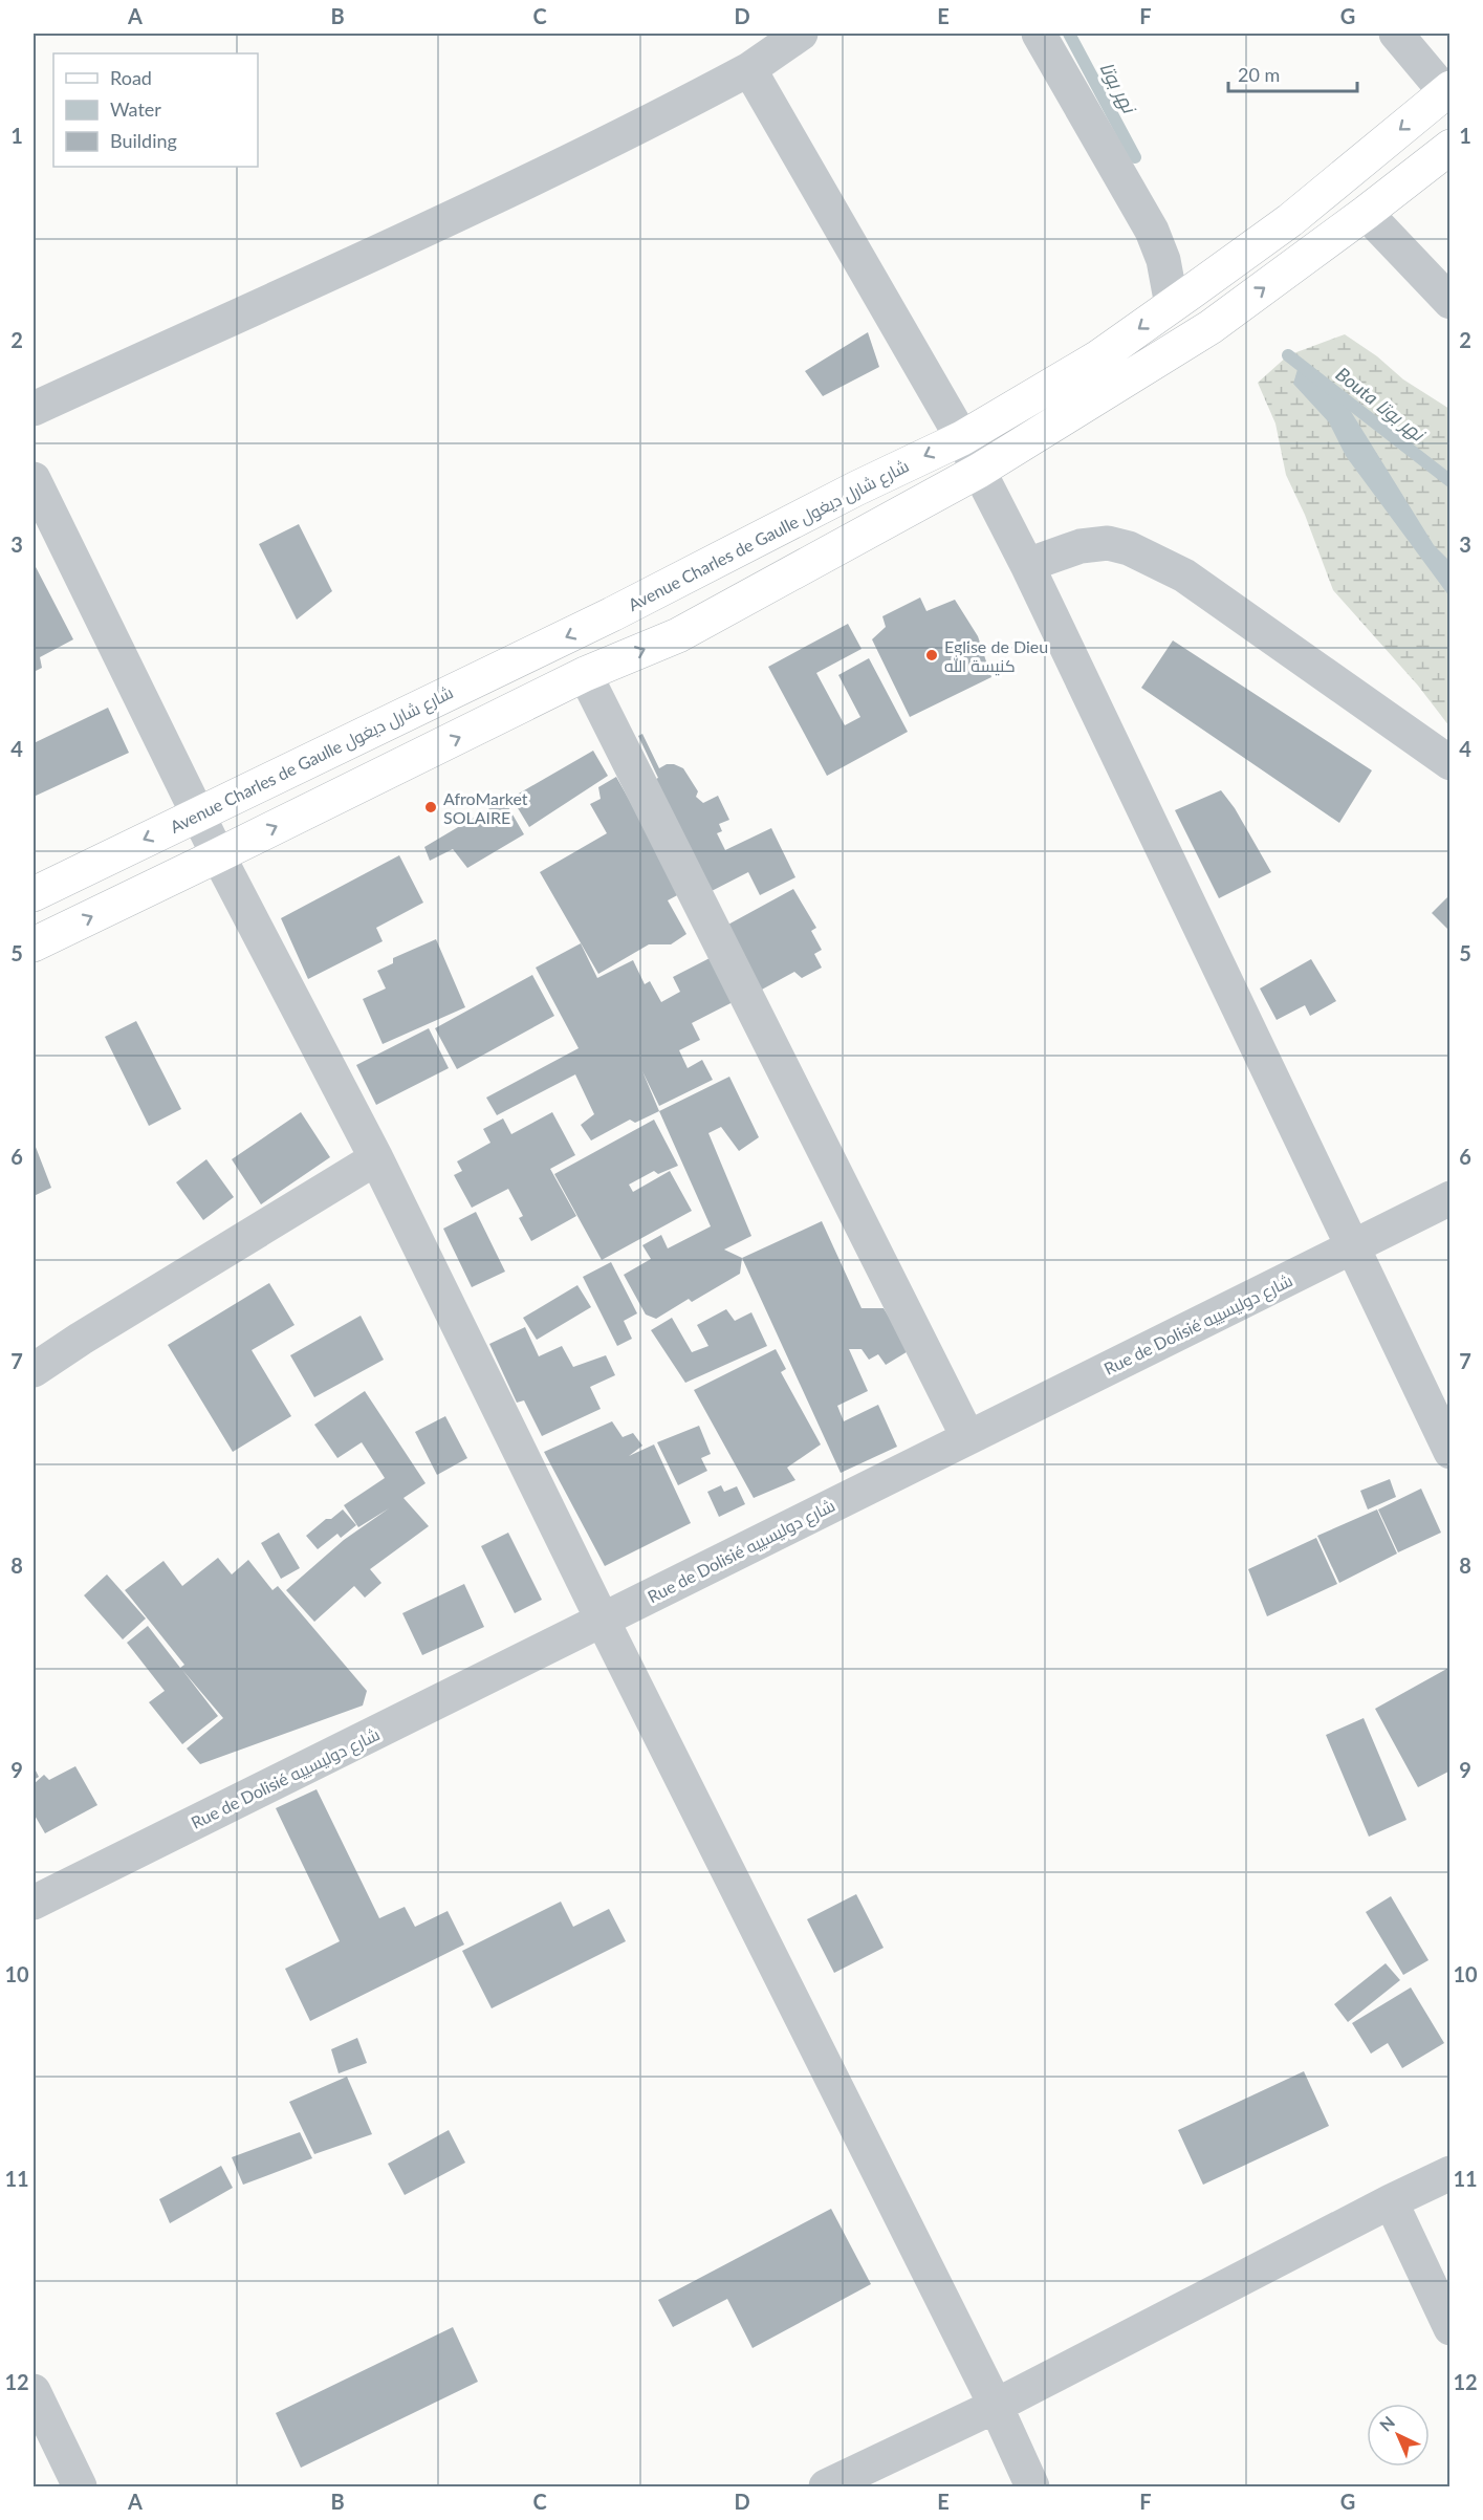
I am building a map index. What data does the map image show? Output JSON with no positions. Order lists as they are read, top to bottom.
{
  "streets": {
    "main road": ["Avenue Charles de Gaulle شارع شارل ديغول"],
    "street": ["Rue de Dolisié شارع دوليسييه"]
  },
  "water": ["نهر بوتا", "Bouta نهر بوتا"],
  "places": ["Eglise de Dieu كنيسة الله", "AfroMarket SOLAIRE"],
  "legend": ["Road", "Water", "Building"],
  "scale_bar": "20 m",
  "north": "top left",
  "grid": {
    "columns": [
      "A",
      "B",
      "C",
      "D",
      "E",
      "F",
      "G"
    ],
    "rows": [
      "1",
      "2",
      "3",
      "4",
      "5",
      "6",
      "7",
      "8",
      "9",
      "10",
      "11",
      "12"
    ]
  }
}
